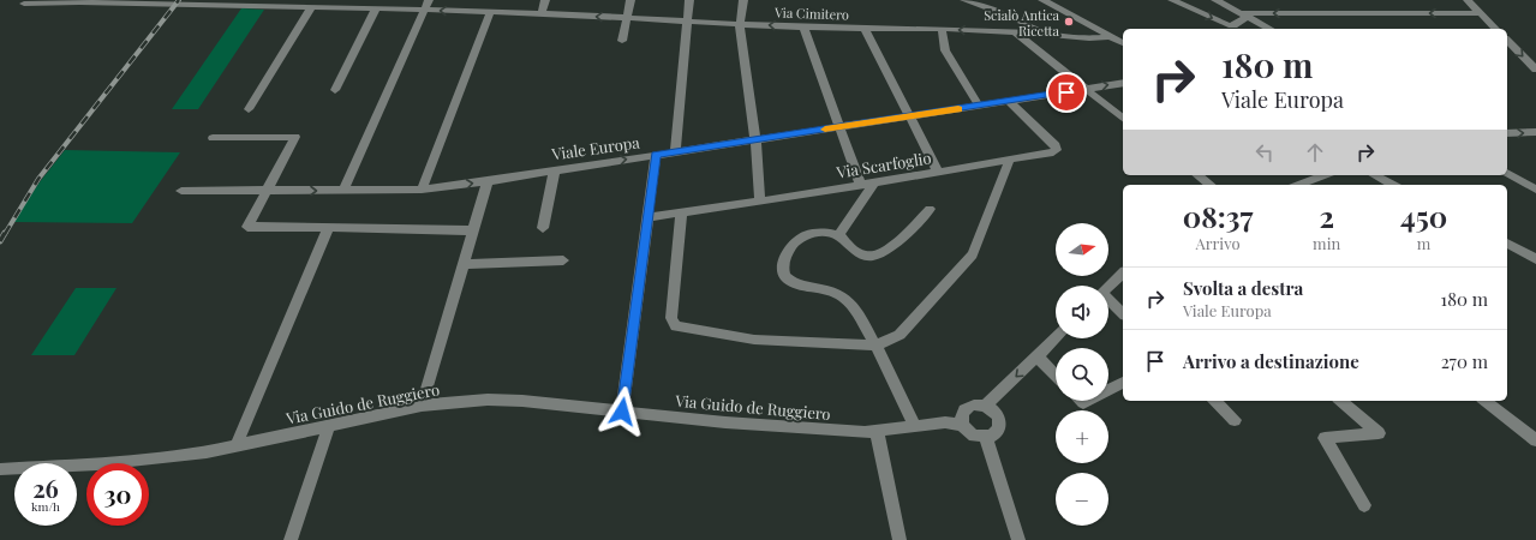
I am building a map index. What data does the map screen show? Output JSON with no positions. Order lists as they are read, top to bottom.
{
  "streets": {
    "street": [
      "Via Cimitero",
      "Viale Europa",
      "Via Scarfoglio",
      "Via Guido de Ruggiero"
    ]
  },
  "crossings": [
    ["Viale Europa", "Via Scarfoglio"]
  ],
  "places": ["Scialò Antica Ricetta"],
  "north": "right",
  "page": {
    "turn": ["180 m", "Viale Europa"],
    "eta": [
      "08:37",
      "Arrivo",
      "2",
      "min",
      "450",
      "m"
    ],
    "map_buttons": ["+", "−"],
    "list": [
      {
        "name": "Svolta a destra",
        "note": "Viale Europa",
        "value": "180 m"
      },
      {
        "name": "Arrivo a destinazione",
        "value": "270 m"
      }
    ],
    "speed": "26 km/h",
    "limit": "30"
  }
}
